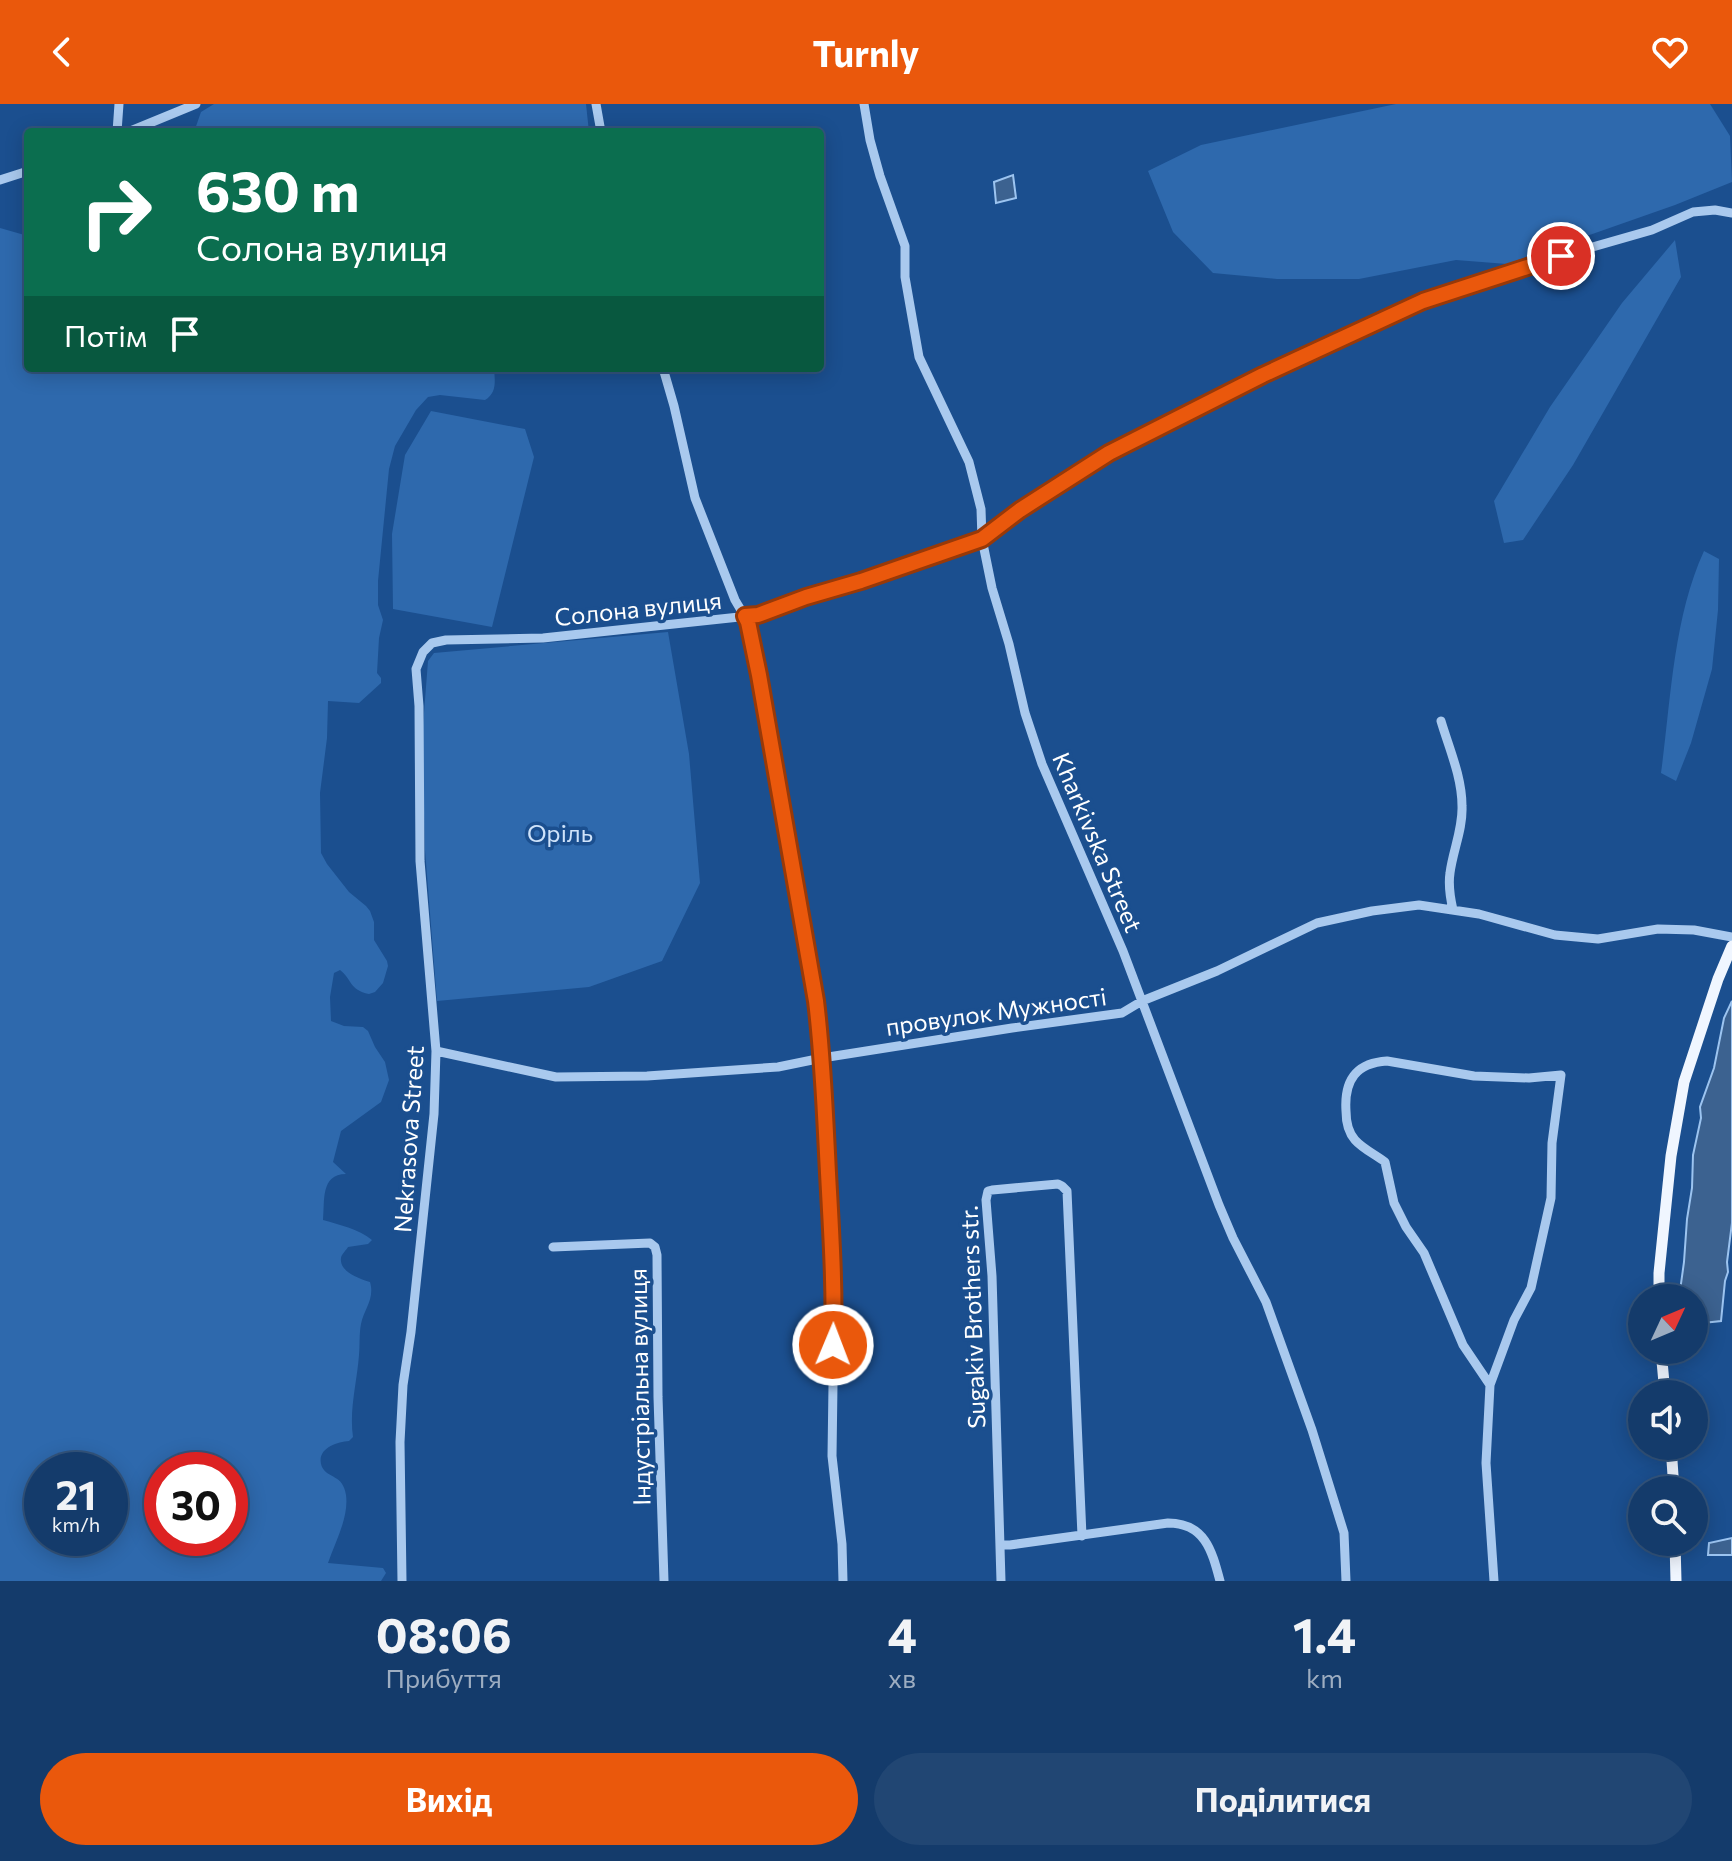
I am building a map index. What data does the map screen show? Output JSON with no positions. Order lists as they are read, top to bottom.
{
  "streets": {
    "street": [
      "Солона вулиця",
      "Kharkivska Street",
      "провулок Мужності",
      "Nekrasova Street",
      "Sugakiv Brothers str.",
      "Індустріальна вулиця"
    ]
  },
  "crossings": [
    ["Солона вулиця", "Kharkivska Street"],
    ["Солона вулиця", "Nekrasova Street"],
    ["Kharkivska Street", "провулок Мужності"],
    ["провулок Мужності", "Nekrasova Street"]
  ],
  "parks": ["Оріль"],
  "north": "top right",
  "page": {
    "header": "Turnly",
    "turn": ["630 m", "Солона вулиця"],
    "then": "Потім",
    "speed": "21 km/h",
    "limit": "30",
    "eta": [
      "08:06",
      "Прибуття",
      "4",
      "хв",
      "1.4",
      "km"
    ],
    "buttons": ["Вихід", "Поділитися"]
  }
}
